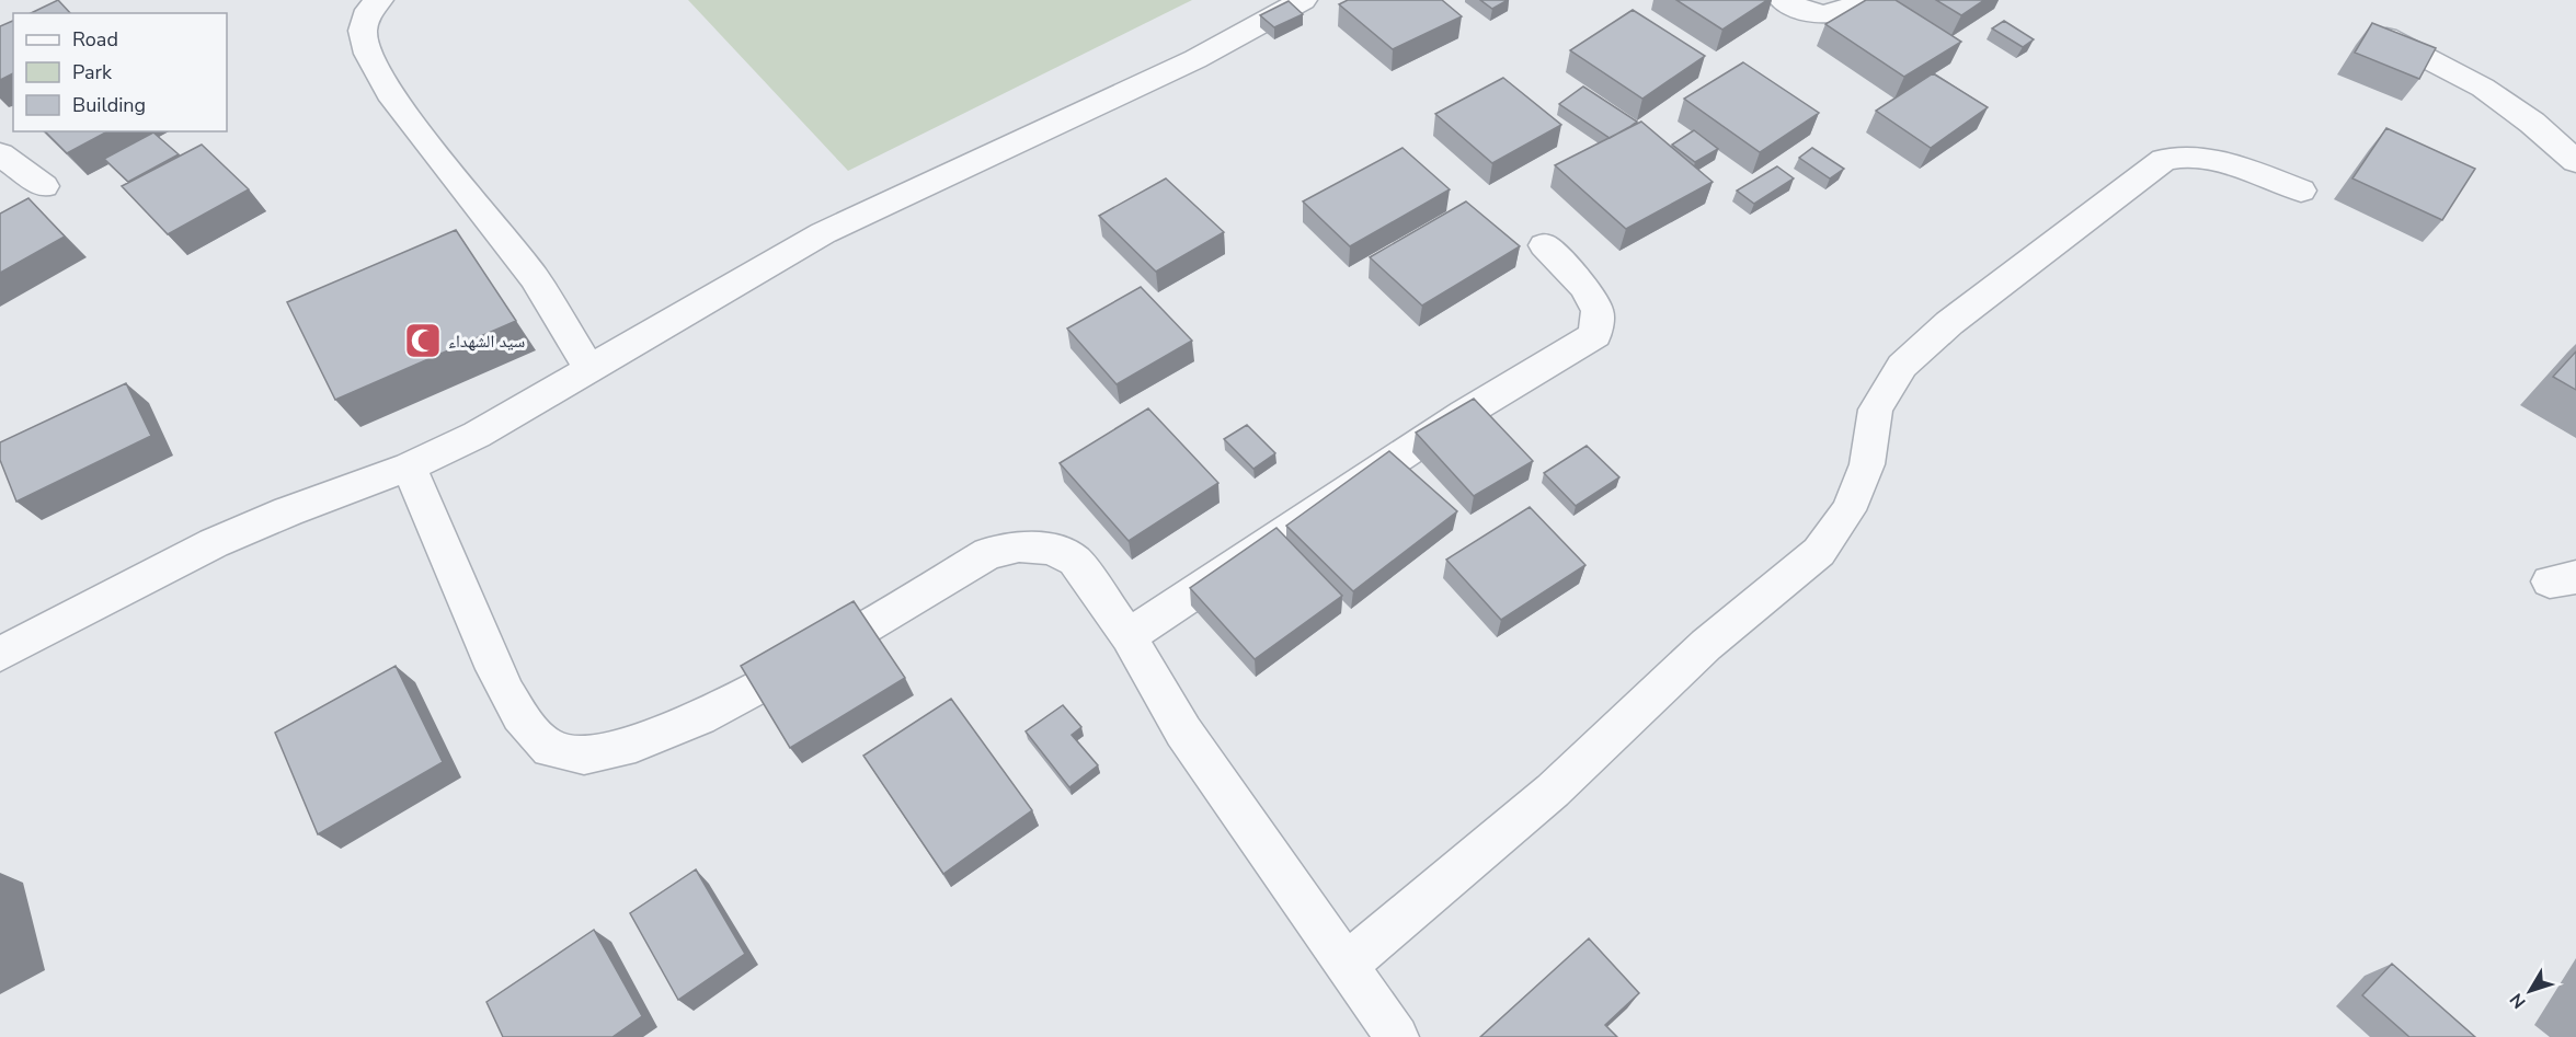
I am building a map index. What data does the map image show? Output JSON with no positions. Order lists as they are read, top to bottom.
{
  "places": {
    "mosque": ["سيد الشهداء"]
  },
  "legend": ["Road", "Park", "Building"],
  "north": "bottom left"
}
